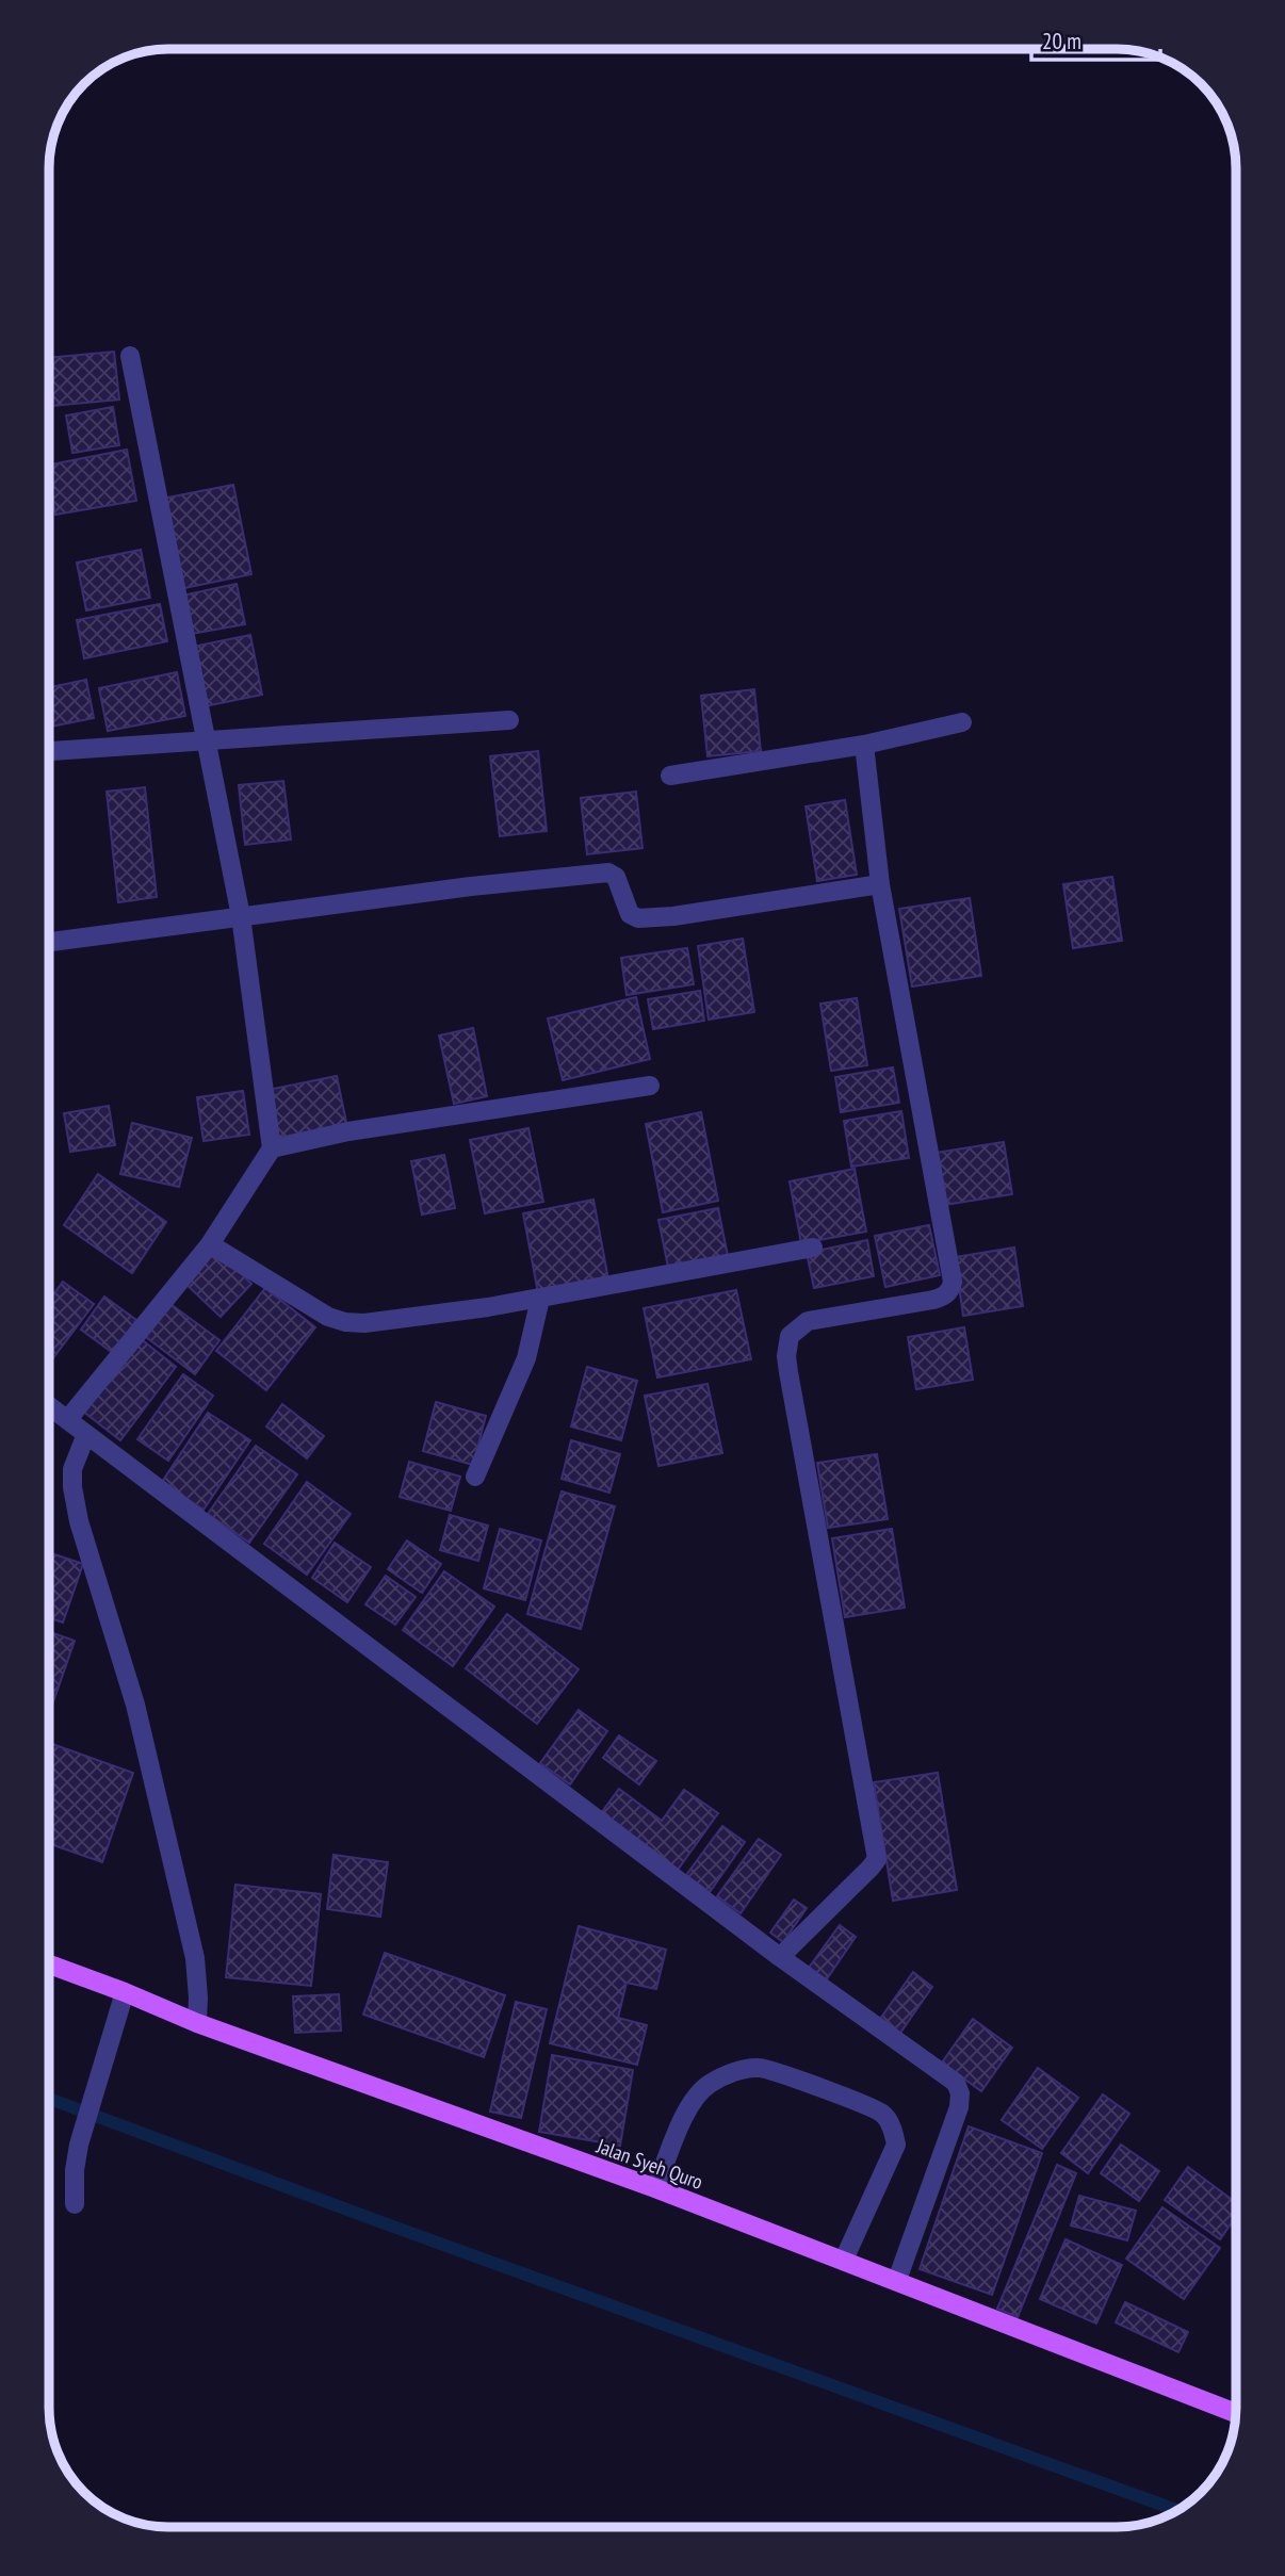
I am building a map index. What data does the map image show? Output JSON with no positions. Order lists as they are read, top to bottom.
{
  "streets": {
    "main road": ["Jalan Syeh Quro"]
  },
  "scale_bar": "20 m"
}
